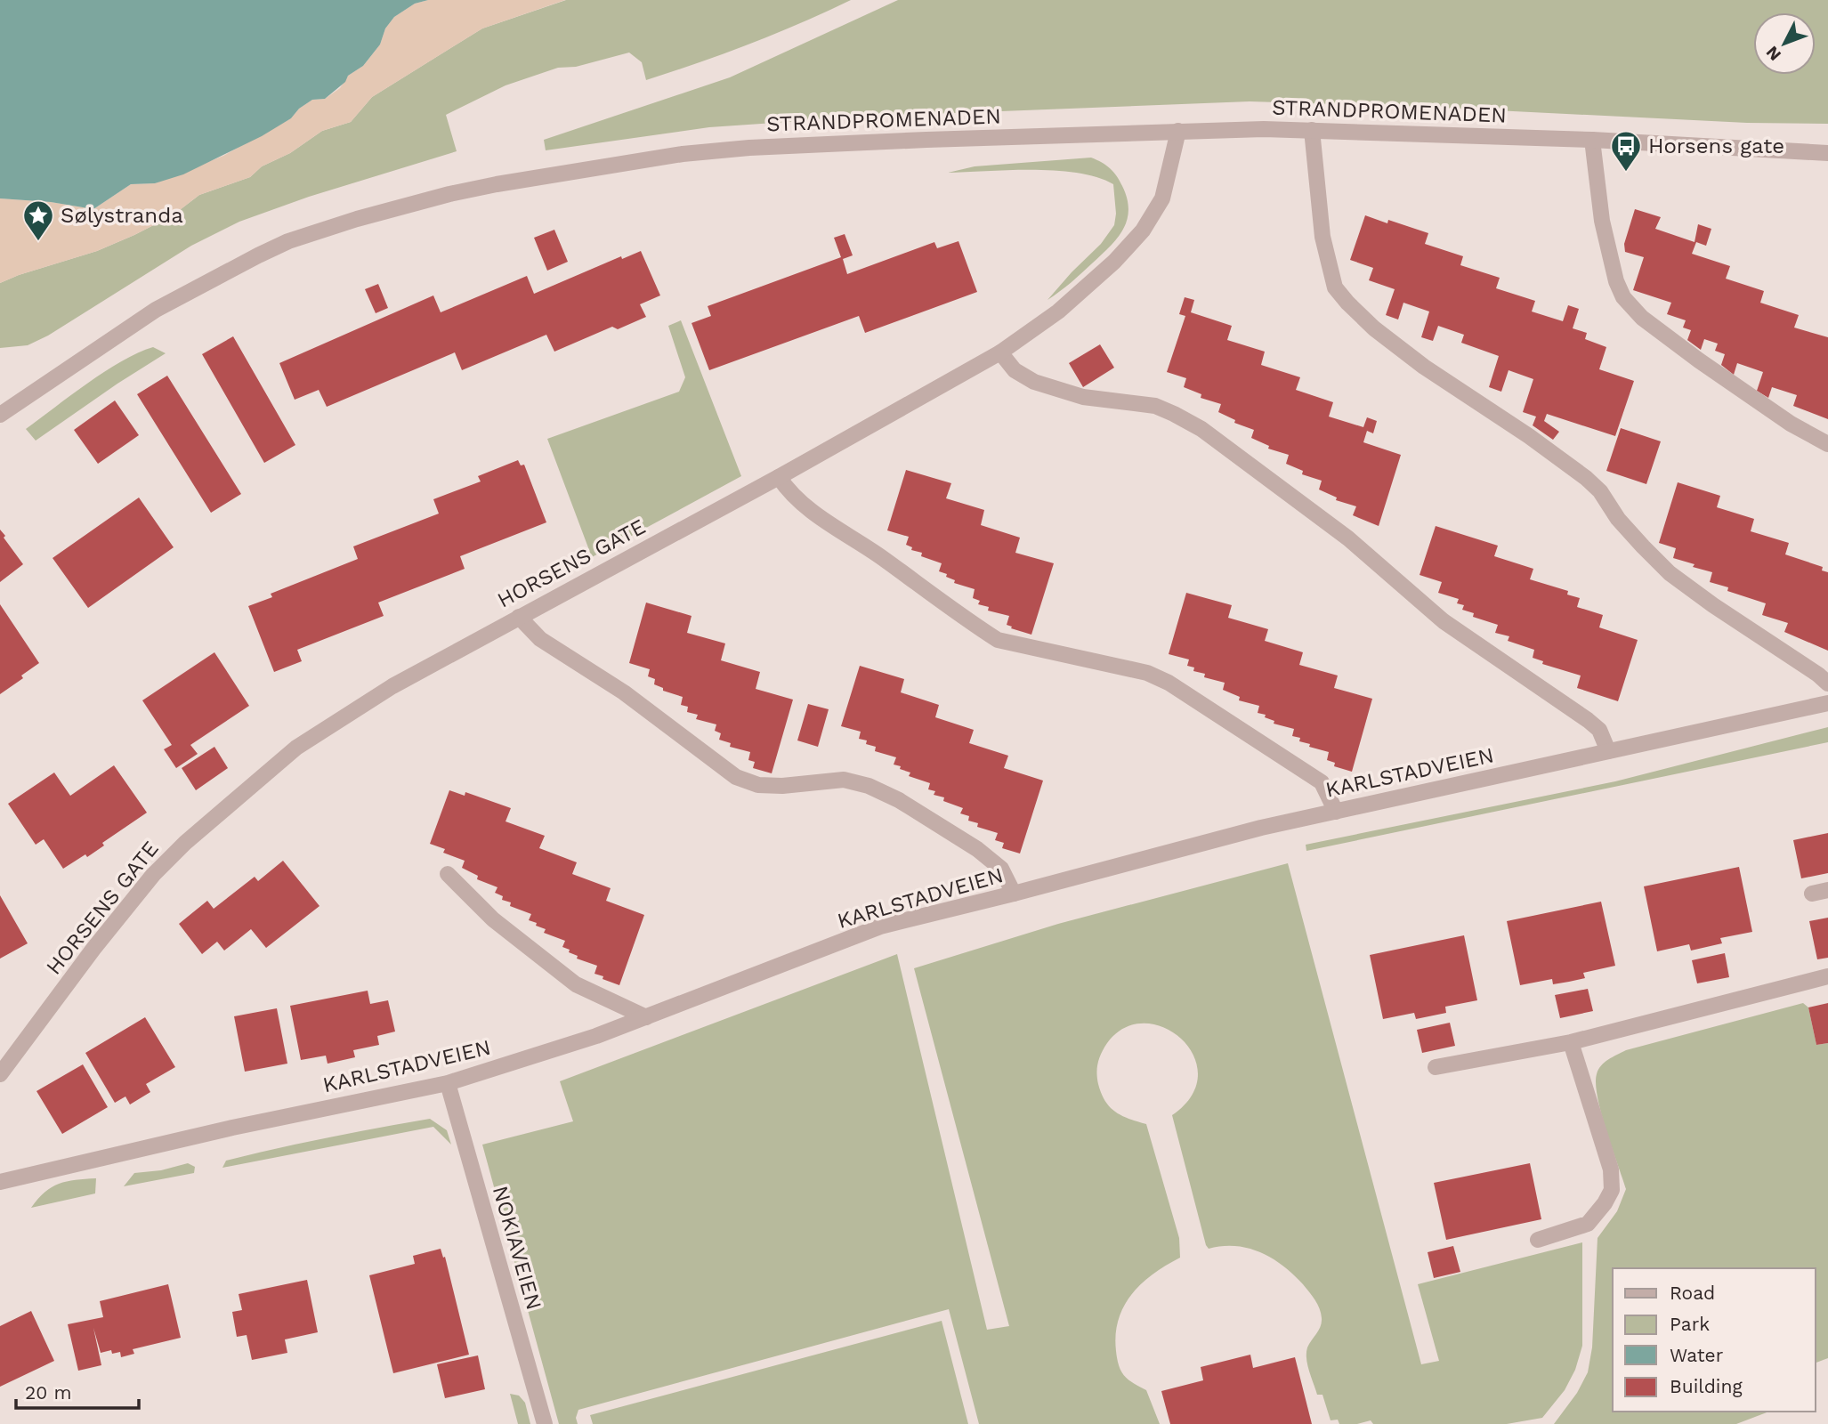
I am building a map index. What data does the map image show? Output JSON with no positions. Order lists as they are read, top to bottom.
{
  "streets": {
    "street": [
      "STRANDPROMENADEN",
      "HORSENS GATE",
      "KARLSTADVEIEN",
      "NOKIAVEIEN"
    ]
  },
  "crossings": [
    ["STRANDPROMENADEN", "HORSENS GATE"],
    ["KARLSTADVEIEN", "NOKIAVEIEN"]
  ],
  "places": {
    "bus stop": ["Horsens gate"],
    "place": ["Sølystranda"]
  },
  "legend": [
    "Road",
    "Park",
    "Water",
    "Building"
  ],
  "scale_bar": "20 m",
  "north": "bottom left"
}
